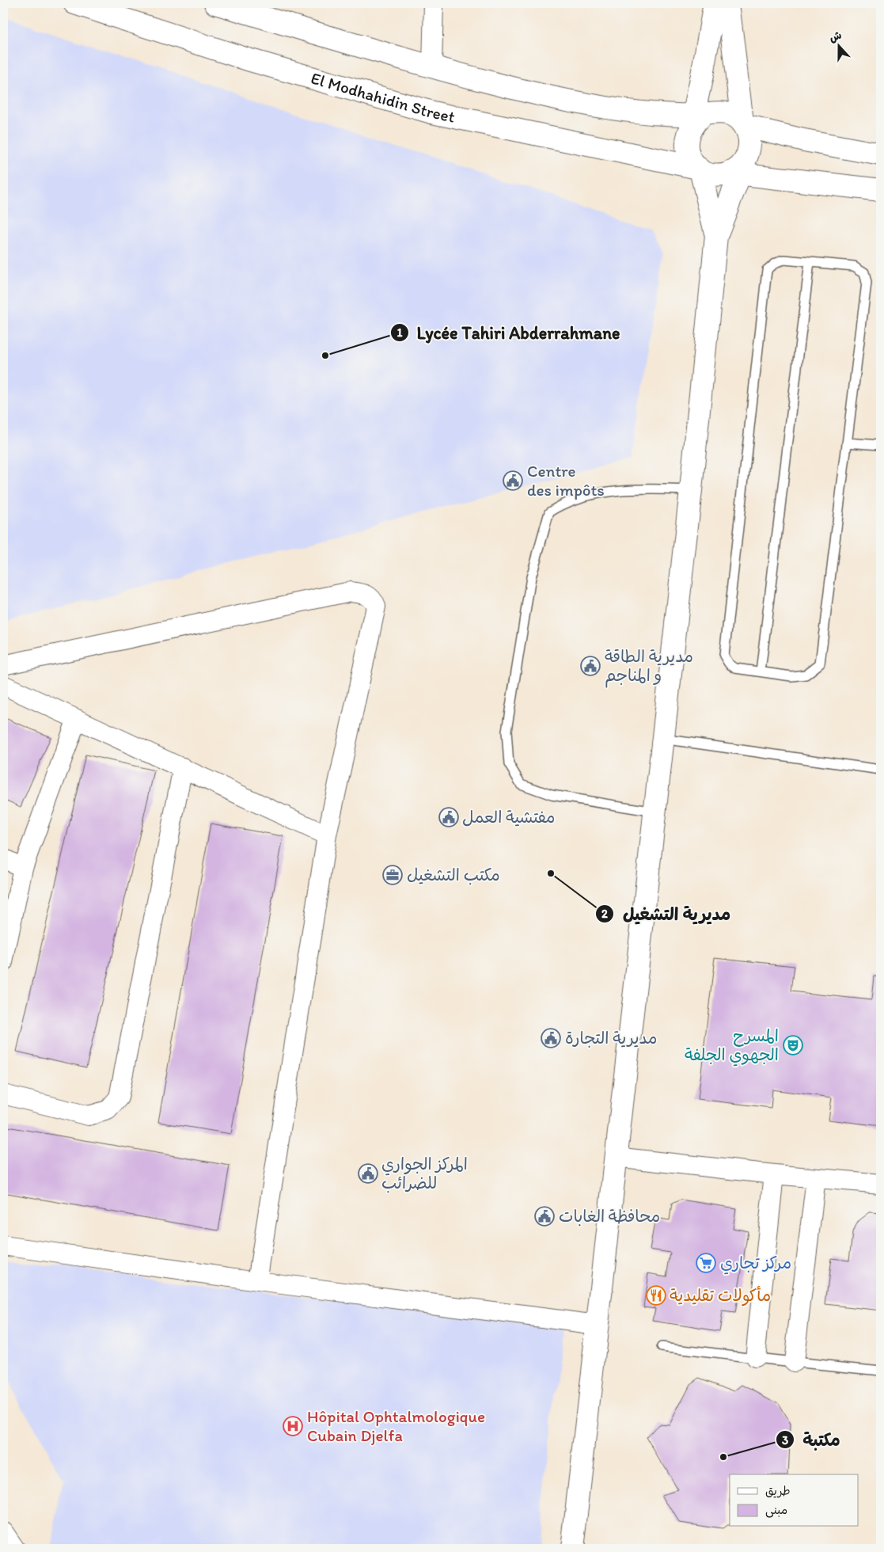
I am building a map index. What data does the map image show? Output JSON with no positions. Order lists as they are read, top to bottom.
{
  "streets": {
    "street": ["El Modhahidin Street"]
  },
  "places": {
    "other": ["Lycée Tahiri Abderrahmane", "مديرية التشغيل", "مكتبة"],
    "public building": [
      "Centre des impôts",
      "مديرية الطاقة و المناجم",
      "مفتشية العمل",
      "مديرية التجارة",
      "المركز الجواري للضرائب",
      "محافظة الغابات"
    ],
    "office": ["مكتب التشغيل"],
    "theatre": ["المسرح الجهوي الجلفة"],
    "supermarket": ["مركز تجاري"],
    "restaurant": ["مأكولات تقليدية"],
    "hospital": ["Hôpital Ophtalmologique Cubain Djelfa"]
  },
  "legend": ["طريق", "مبنى"],
  "north": "top"
}
